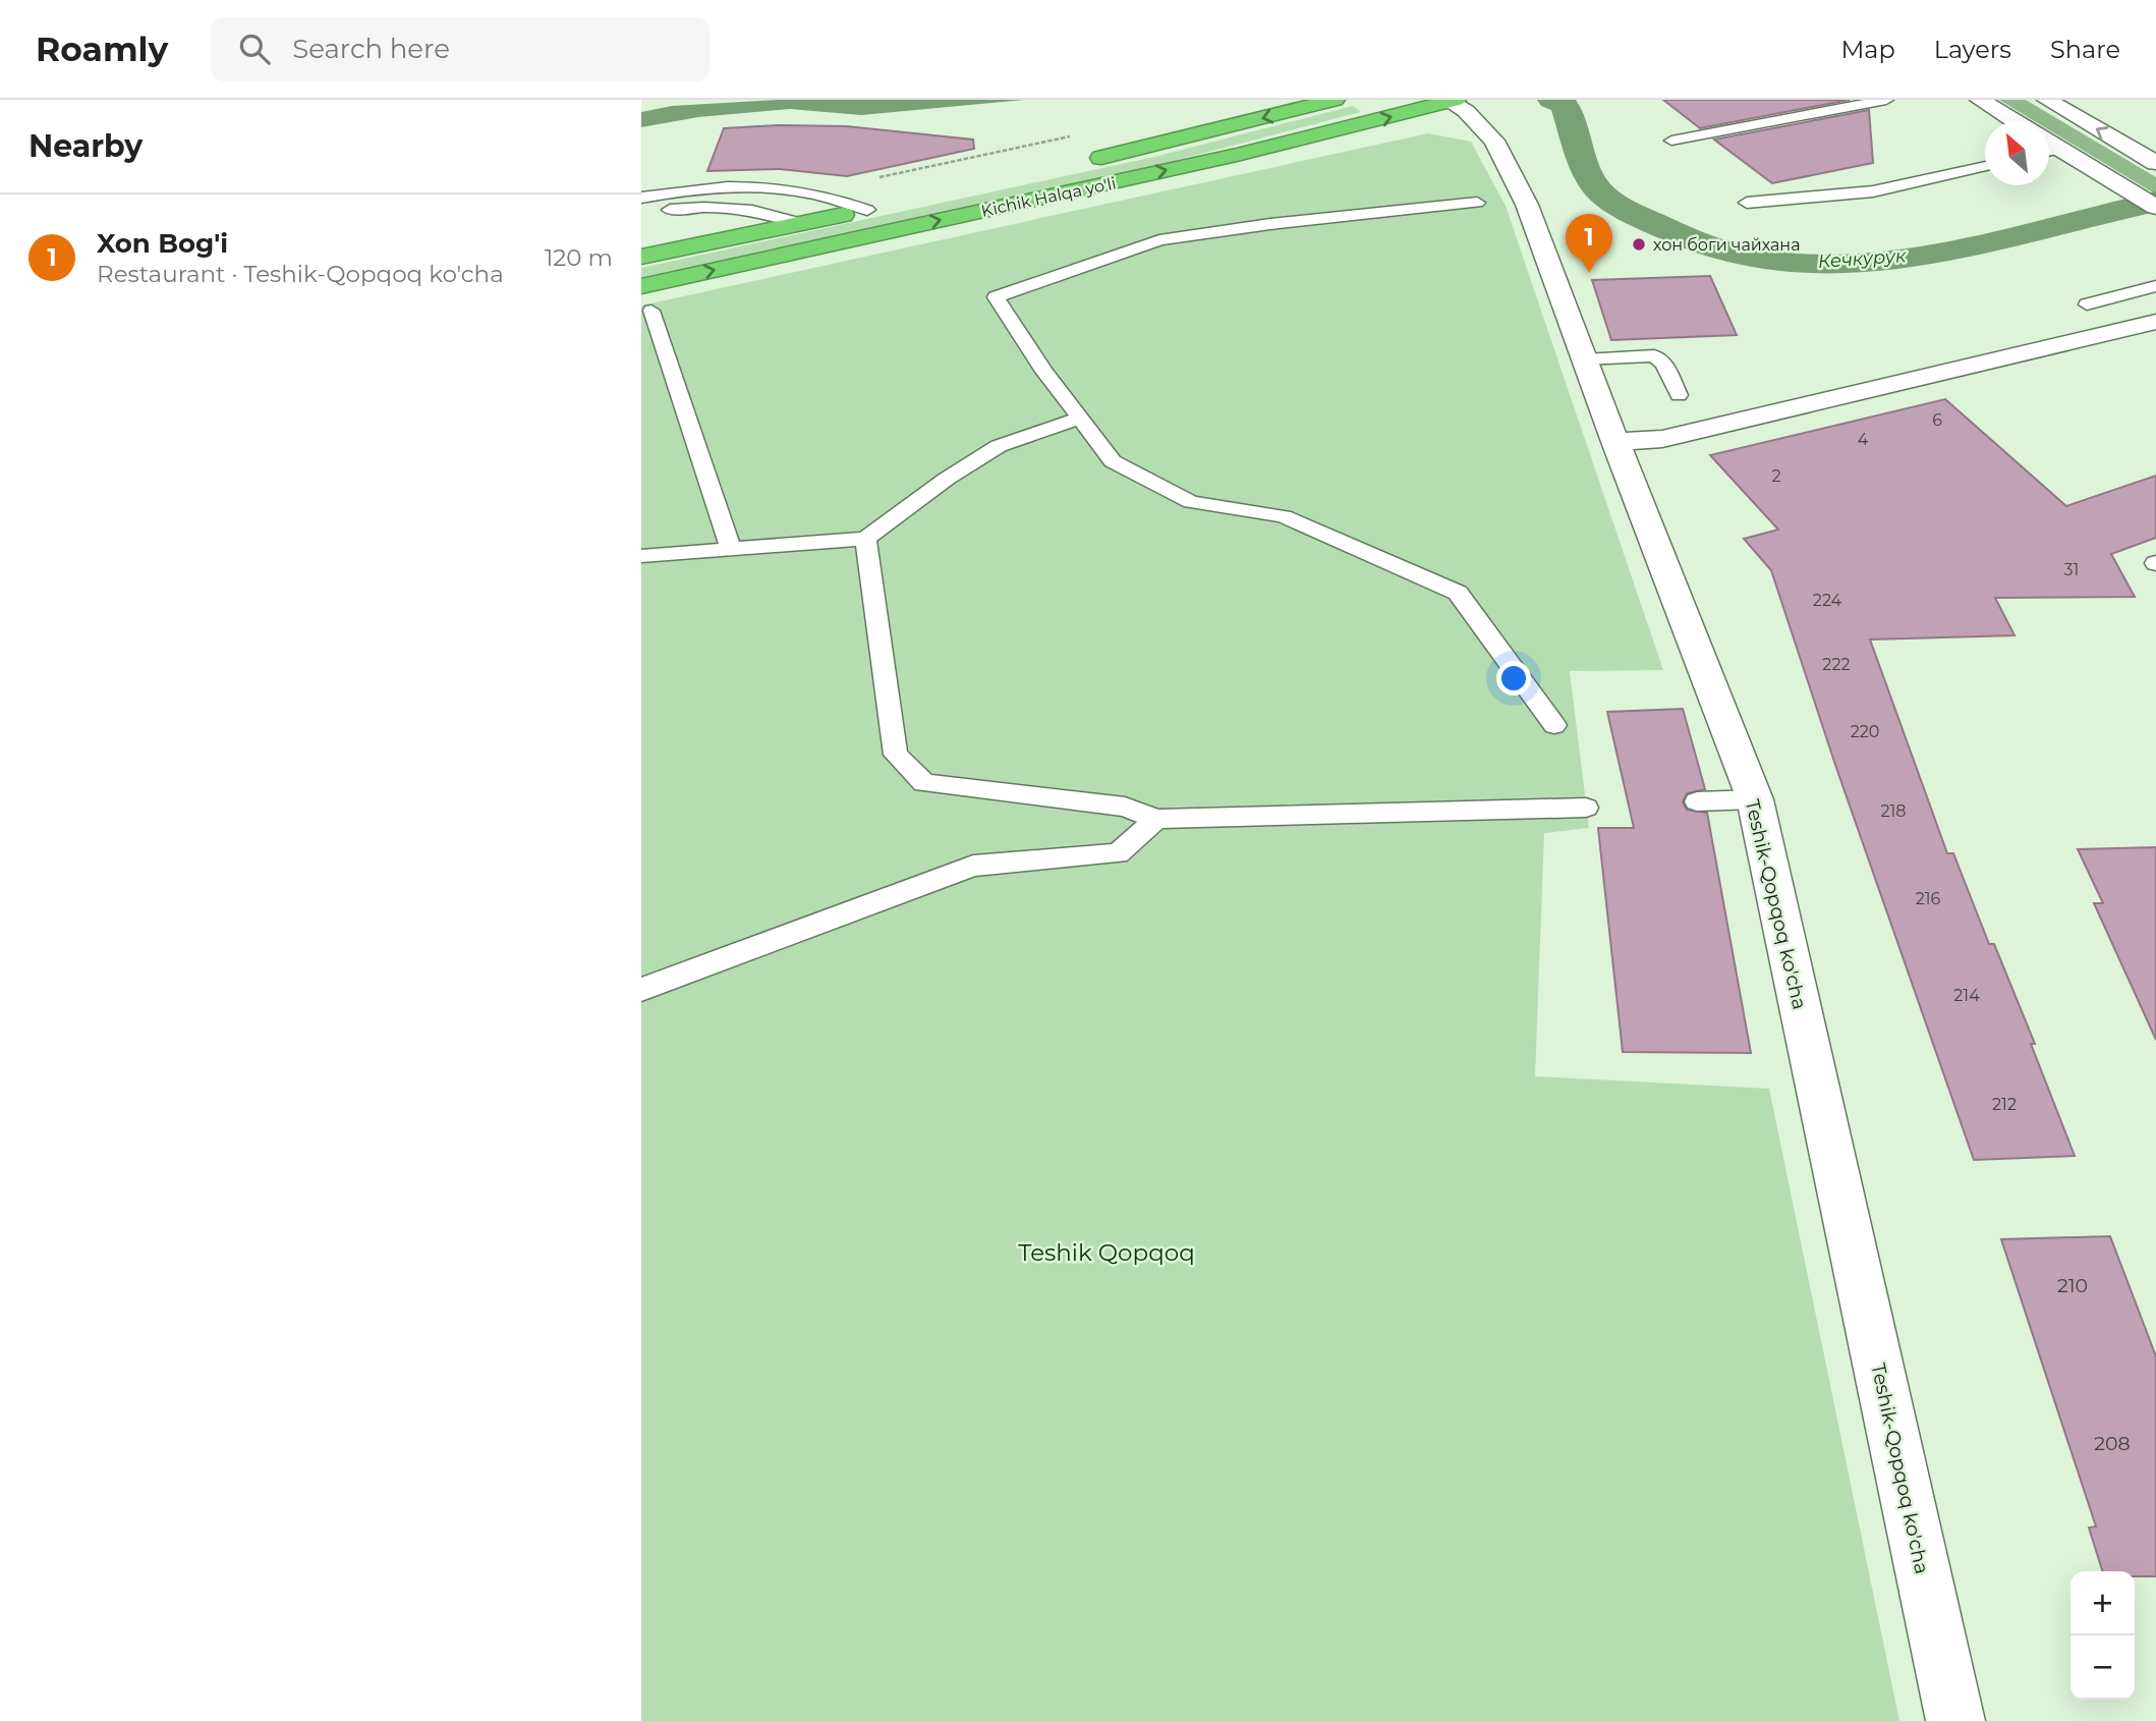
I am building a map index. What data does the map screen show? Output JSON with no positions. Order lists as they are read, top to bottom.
{
  "streets": {
    "highway": ["Kichik Halqa yo'li"],
    "street": ["Teshik-Qopqoq ko'cha"]
  },
  "crossings": [
    ["Kichik Halqa yo'li", "Teshik-Qopqoq ko'cha"]
  ],
  "water": ["Кечкурук"],
  "parks": ["Teshik Qopqoq"],
  "places": ["хон боги чайхана"],
  "house_numbers": [
    "6",
    "4",
    "2",
    "31",
    "224",
    "222",
    "220",
    "218",
    "216",
    "214",
    "212",
    "210",
    "208"
  ],
  "north": "top left",
  "page": {
    "header": "Roamly",
    "search": "Search here",
    "nav": ["Map", "Layers", "Share"],
    "heading": "Nearby",
    "list": [
      {
        "mark": "1",
        "name": "Xon Bog'i",
        "note": "Restaurant · Teshik-Qopqoq ko'cha",
        "value": "120 m"
      }
    ],
    "pins": "1",
    "map_buttons": ["+", "−"]
  }
}
